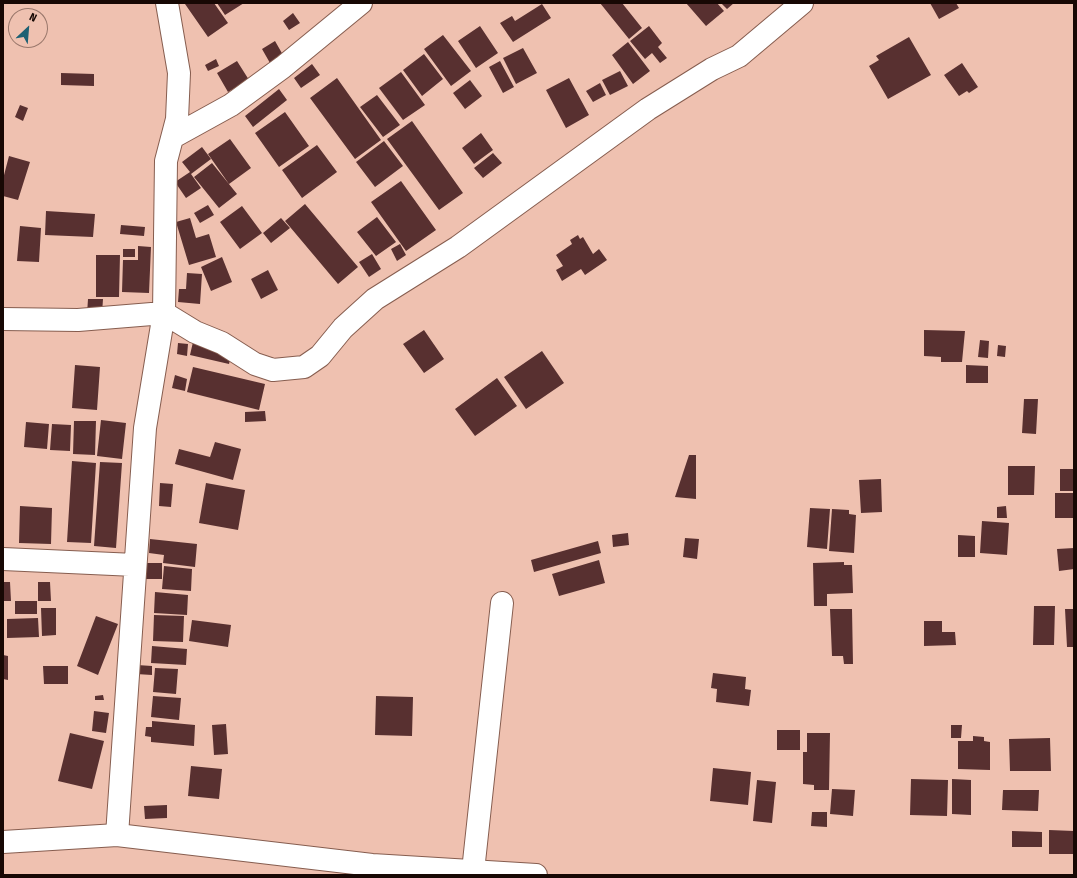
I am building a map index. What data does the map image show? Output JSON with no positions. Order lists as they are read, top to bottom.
{
  "north": "top right"
}
